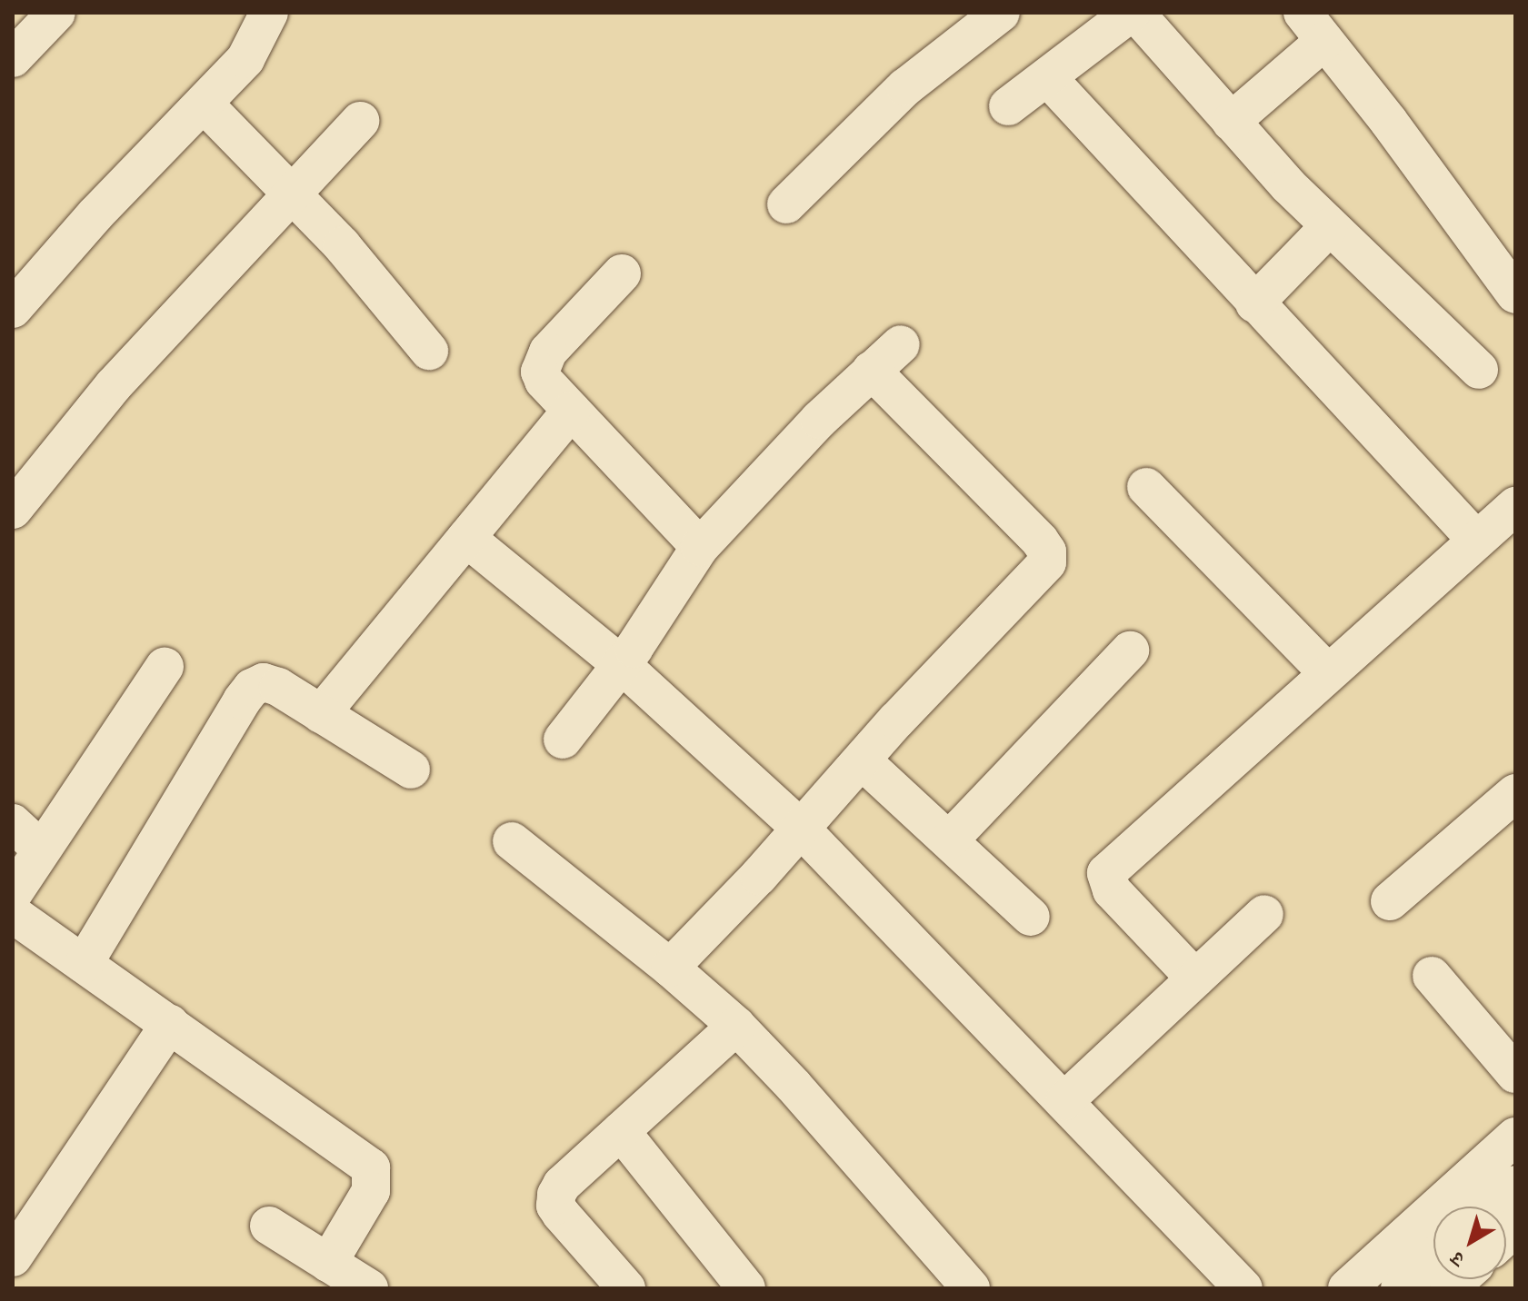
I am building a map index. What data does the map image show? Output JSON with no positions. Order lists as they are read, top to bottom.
{
  "north": "bottom left"
}
